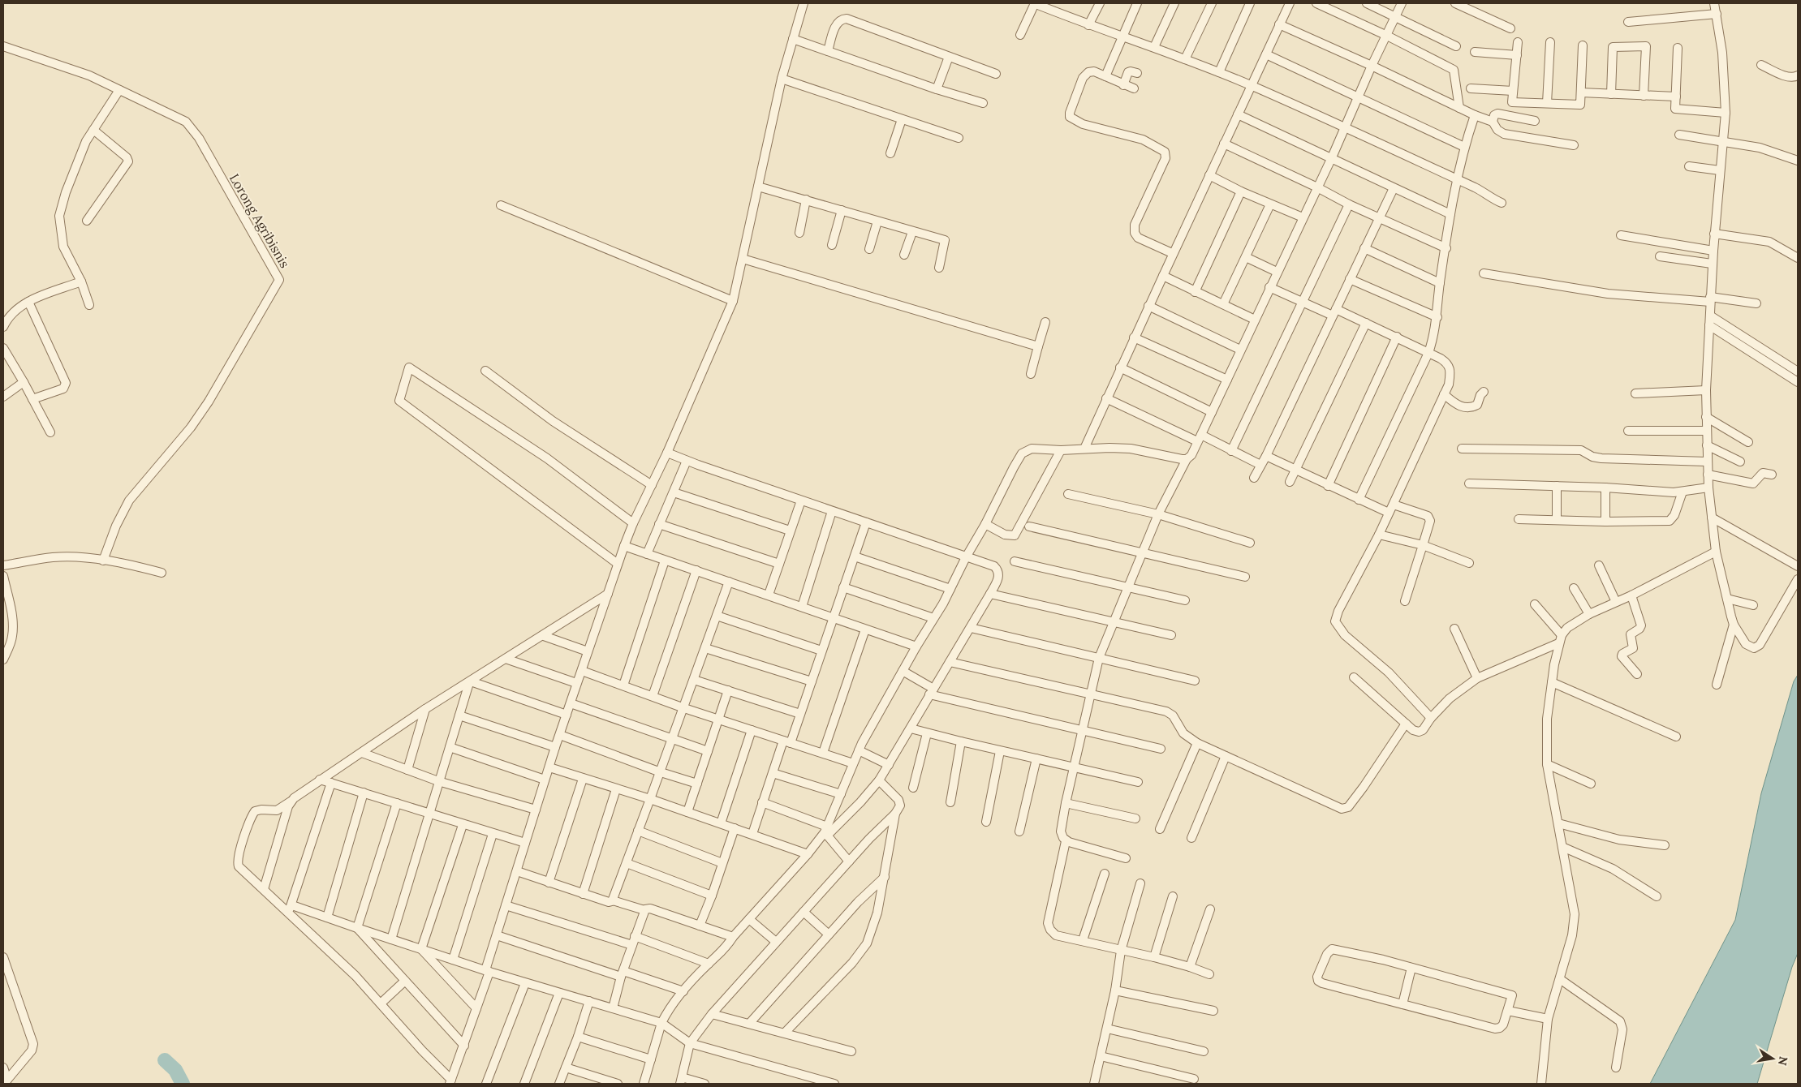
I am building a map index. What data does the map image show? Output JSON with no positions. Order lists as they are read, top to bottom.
{
  "streets": {
    "street": ["Lorong Agribisnis"]
  },
  "north": "right"
}
